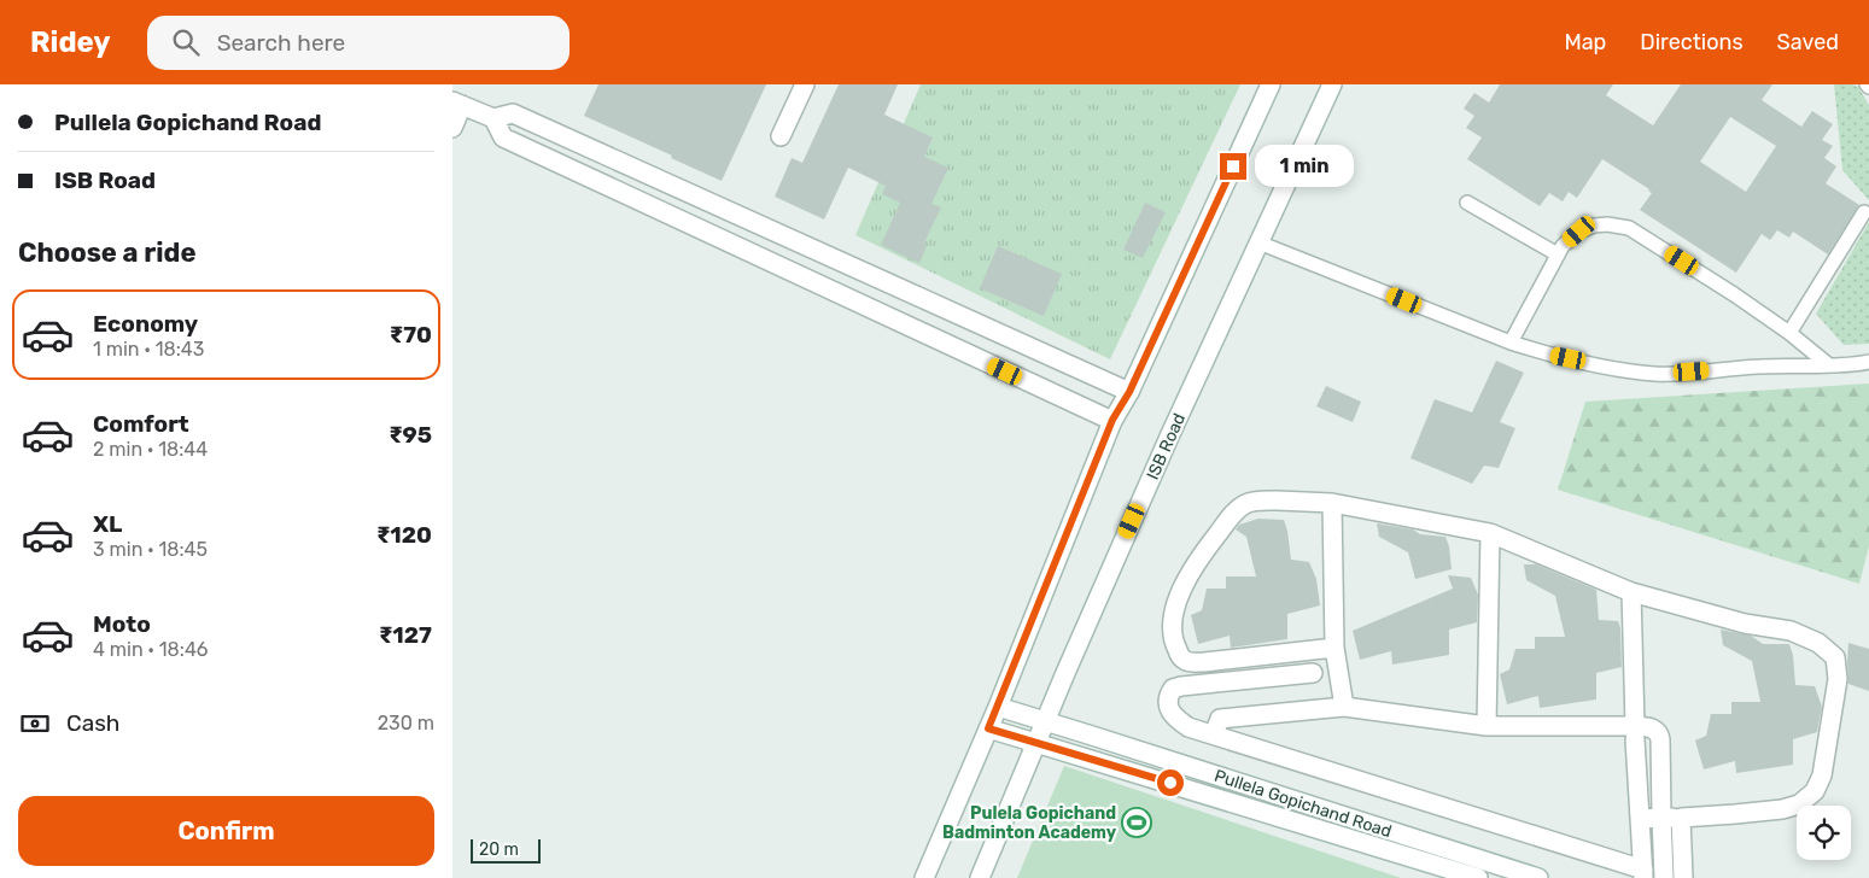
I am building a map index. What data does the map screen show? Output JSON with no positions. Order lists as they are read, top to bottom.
{
  "streets": {
    "street": ["ISB Road", "Pullela Gopichand Road"]
  },
  "crossings": [
    ["ISB Road", "Pullela Gopichand Road"]
  ],
  "places": {
    "sports": ["Pulela Gopichand Badminton Academy"]
  },
  "scale_bar": "20 m",
  "page": {
    "header": "Ridey",
    "search": "Search here",
    "nav": ["Map", "Directions", "Saved"],
    "banner": ["Pullela Gopichand Road", "ISB Road"],
    "bubble": "1 min",
    "heading": "Choose a ride",
    "list": [
      {
        "name": "Economy",
        "note": "1 min · 18:43",
        "value": "₹70"
      },
      {
        "name": "Comfort",
        "note": "2 min · 18:44",
        "value": "₹95"
      },
      {
        "name": "XL",
        "note": "3 min · 18:45",
        "value": "₹120"
      },
      {
        "name": "Moto",
        "note": "4 min · 18:46",
        "value": "₹127"
      }
    ],
    "pay": ["Cash", "230 m"],
    "buttons": "Confirm",
    "scale": "20 m"
  }
}
